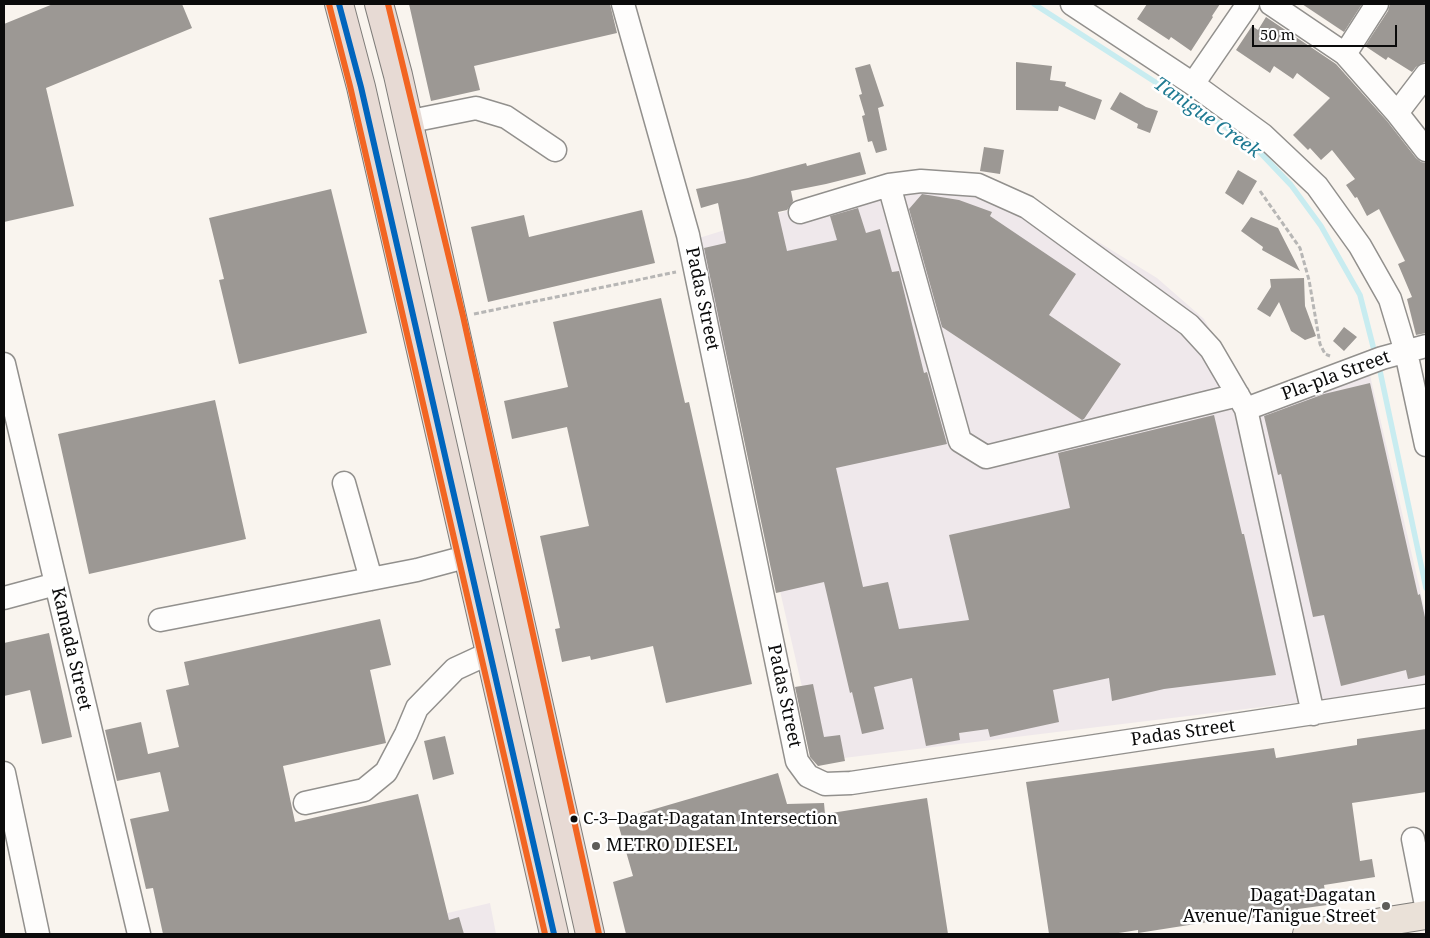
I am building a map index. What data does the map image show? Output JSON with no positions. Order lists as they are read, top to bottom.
{
  "streets": {
    "street": ["Padas Street", "Pla-pla Street", "Kamada Street"]
  },
  "water": ["Tanigue Creek"],
  "places": ["C-3–Dagat-Dagatan Intersection", "METRO DIESEL", "Dagat-Dagatan Avenue/Tanigue Street"],
  "scale_bar": "50 m"
}
